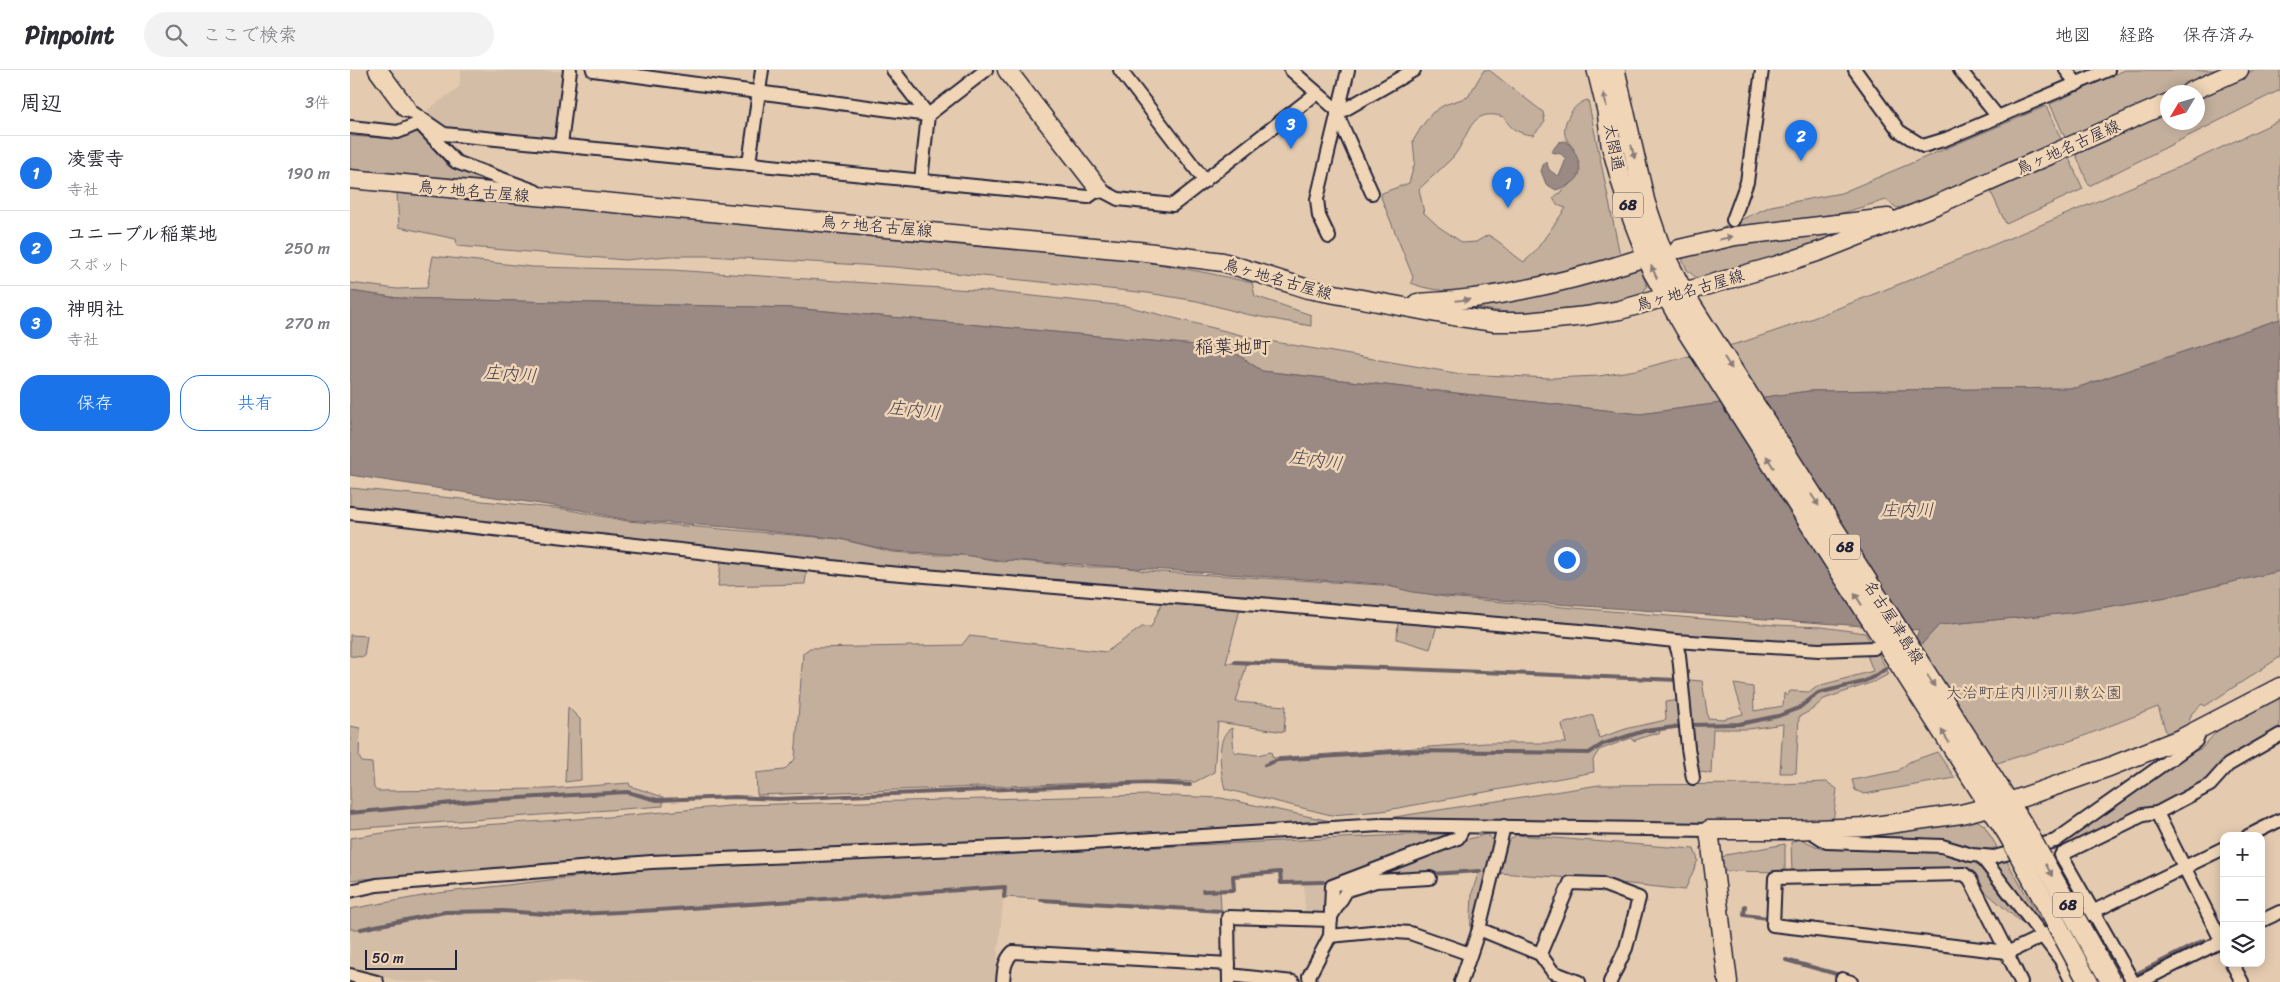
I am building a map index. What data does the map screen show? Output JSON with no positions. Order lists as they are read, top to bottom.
{
  "streets": {
    "main road": [
      "太閤通",
      "鳥ヶ地名古屋線",
      "68",
      "名古屋津島線"
    ]
  },
  "crossings": [
    ["太閤通", "鳥ヶ地名古屋線"],
    ["太閤通", "名古屋津島線"],
    ["68", "名古屋津島線"]
  ],
  "districts": ["稲葉地町"],
  "water": ["庄内川"],
  "parks": ["大治町庄内川河川敷公園"],
  "scale_bar": "50 m",
  "north": "bottom left",
  "page": {
    "header": "Pinpoint",
    "search": "ここで検索",
    "nav": ["地図", "経路", "保存済み"],
    "heading": ["周辺", "3件"],
    "pins": ["3", "2", "1"],
    "list": [
      {
        "mark": "1",
        "name": "凌雲寺",
        "note": "寺社",
        "value": "190 m"
      },
      {
        "mark": "2",
        "name": "ユニーブル稲葉地",
        "note": "スポット",
        "value": "250 m"
      },
      {
        "mark": "3",
        "name": "神明社",
        "note": "寺社",
        "value": "270 m"
      }
    ],
    "buttons": ["保存", "共有"],
    "map_buttons": ["+", "−"],
    "scale": "50 m"
  }
}
